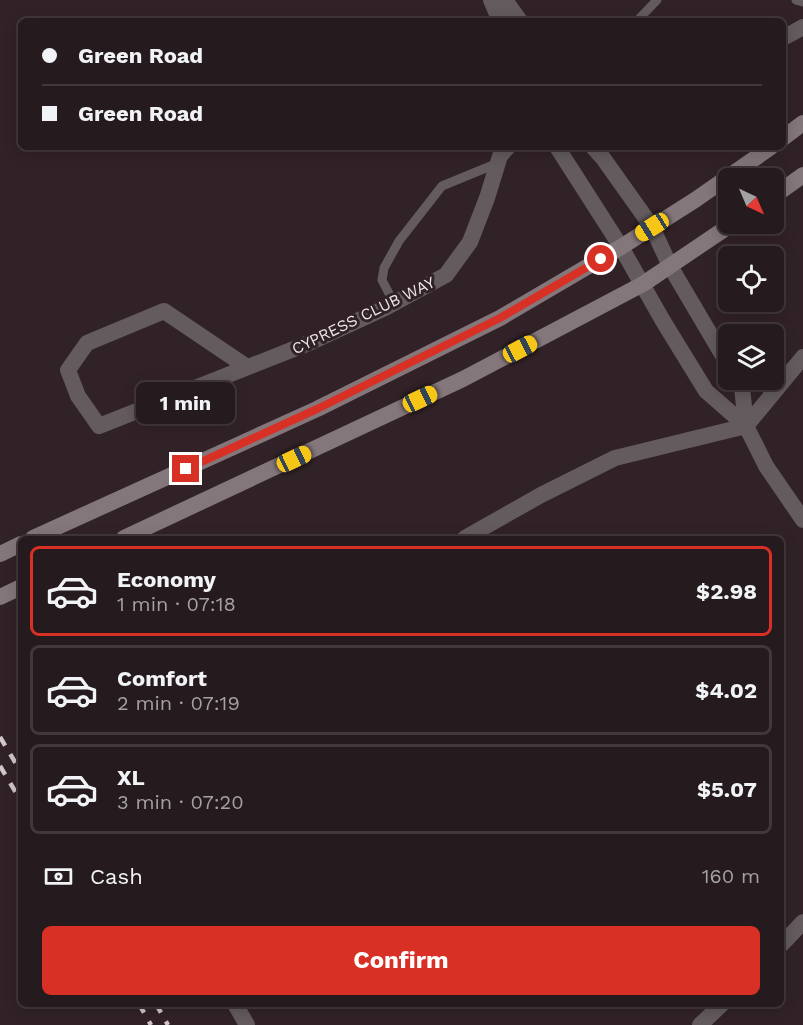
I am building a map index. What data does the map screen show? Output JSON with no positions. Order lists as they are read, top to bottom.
{
  "streets": {
    "street": ["CYPRESS CLUB WAY"]
  },
  "north": "bottom right",
  "page": {
    "banner": ["Green Road", "Green Road"],
    "bubble": "1 min",
    "list": [
      {
        "name": "Economy",
        "note": "1 min · 07:18",
        "value": "$2.98"
      },
      {
        "name": "Comfort",
        "note": "2 min · 07:19",
        "value": "$4.02"
      },
      {
        "name": "XL",
        "note": "3 min · 07:20",
        "value": "$5.07"
      }
    ],
    "pay": ["Cash", "160 m"],
    "buttons": "Confirm"
  }
}
